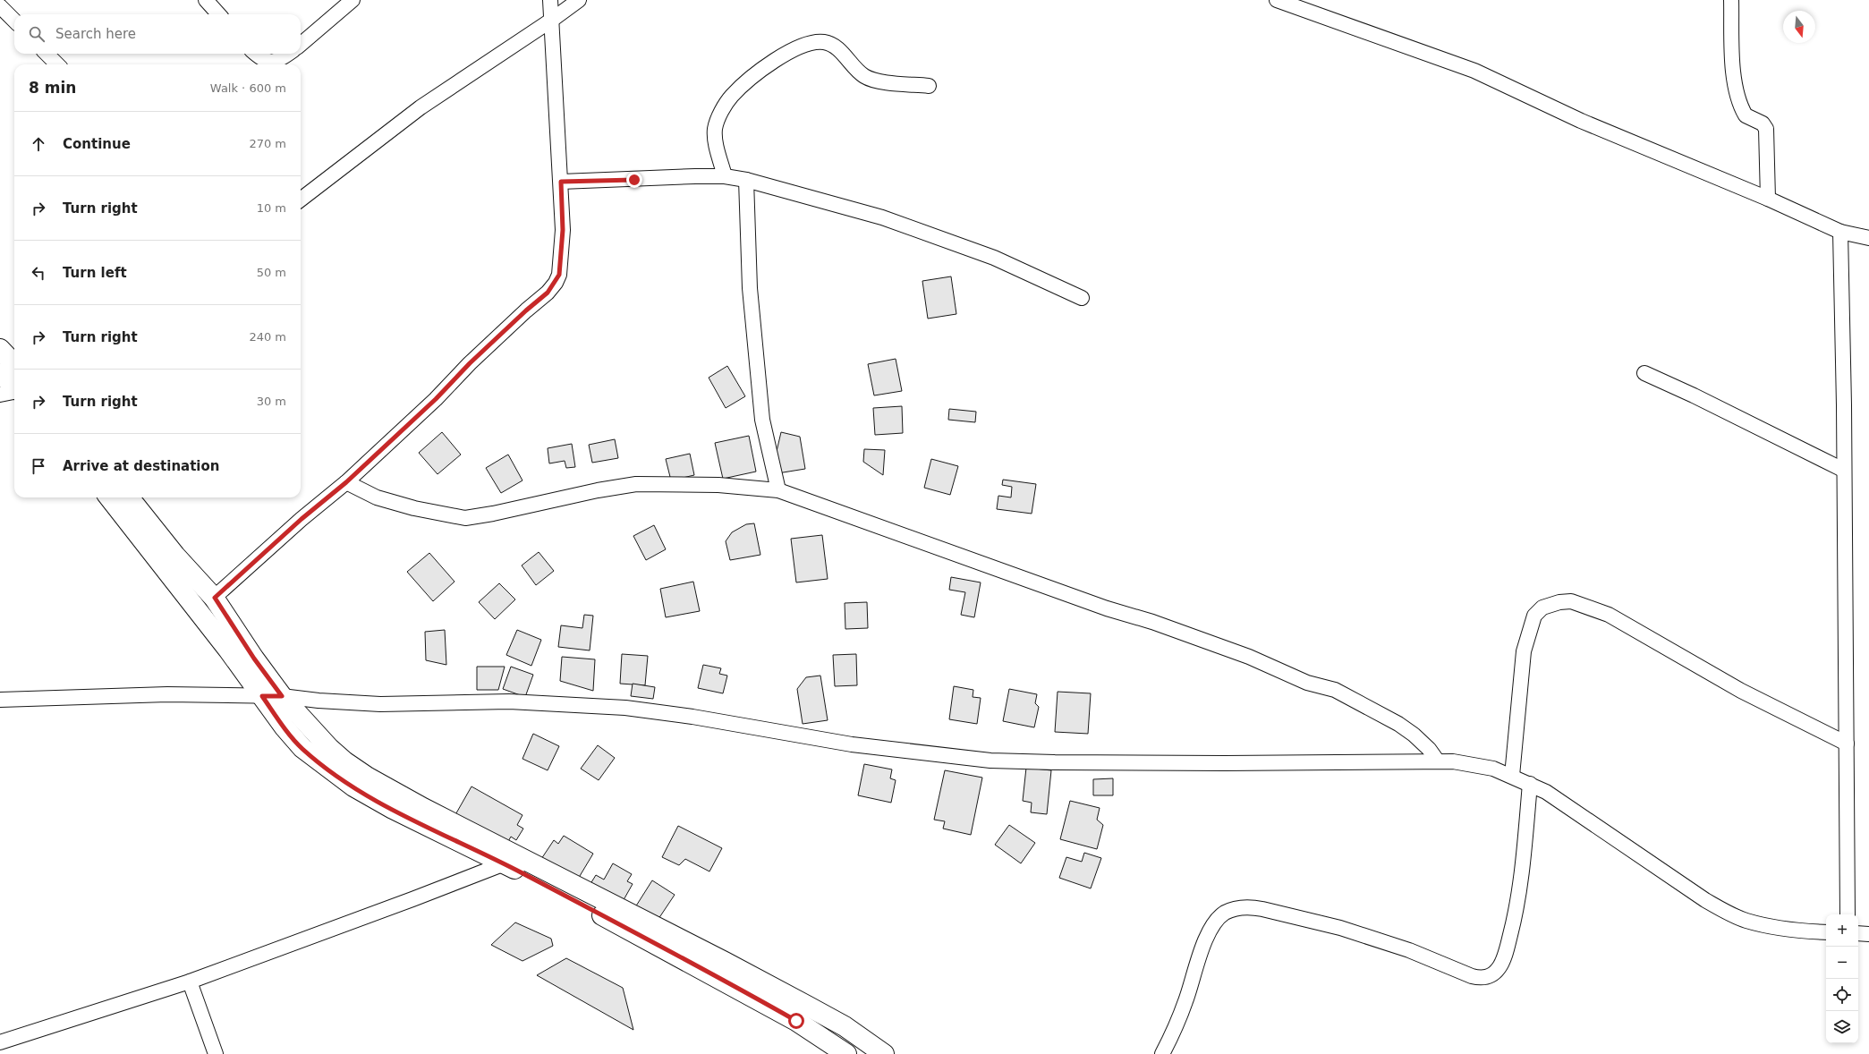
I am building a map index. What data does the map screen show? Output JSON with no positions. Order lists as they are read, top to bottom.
{
  "north": "bottom",
  "page": {
    "search": "Search here",
    "heading": ["8 min", "Walk · 600 m"],
    "list": [
      ["Continue", "270 m"],
      ["Turn right", "10 m"],
      ["Turn left", "50 m"],
      ["Turn right", "240 m"],
      ["Turn right", "30 m"],
      "Arrive at destination"
    ],
    "map_buttons": ["+", "−"]
  }
}
